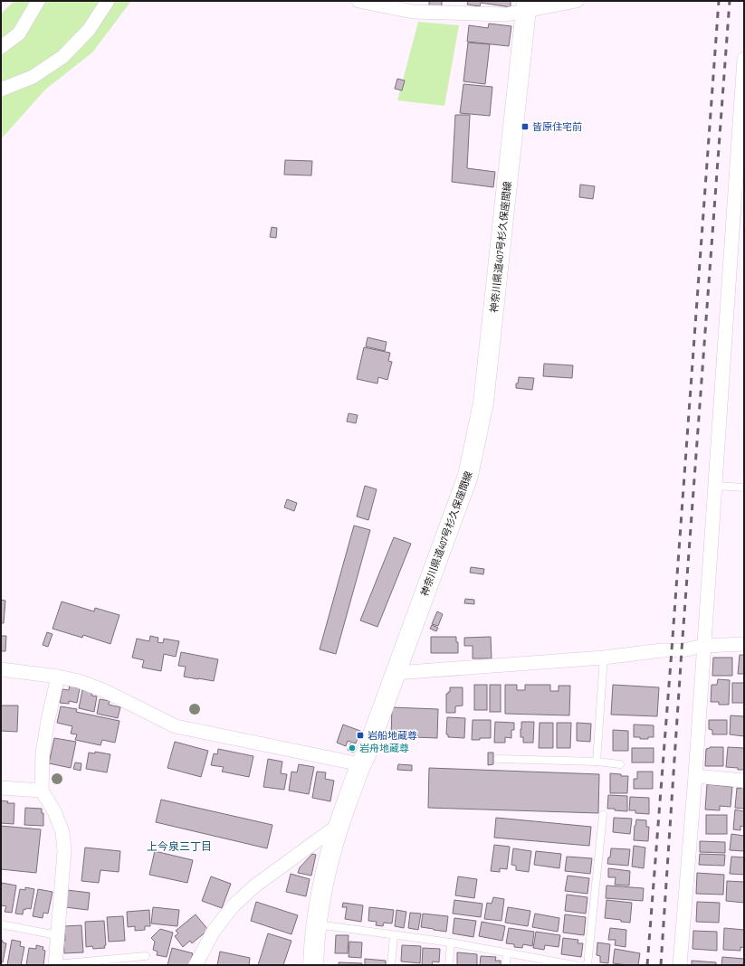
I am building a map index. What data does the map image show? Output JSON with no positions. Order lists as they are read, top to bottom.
{
  "streets": {
    "main road": ["神奈川県道407号杉久保座間線"]
  },
  "districts": ["上今泉三丁目"],
  "places": {
    "transit": ["皆原住宅前", "岩船地蔵尊"],
    "other": ["岩舟地蔵尊"]
  }
}
